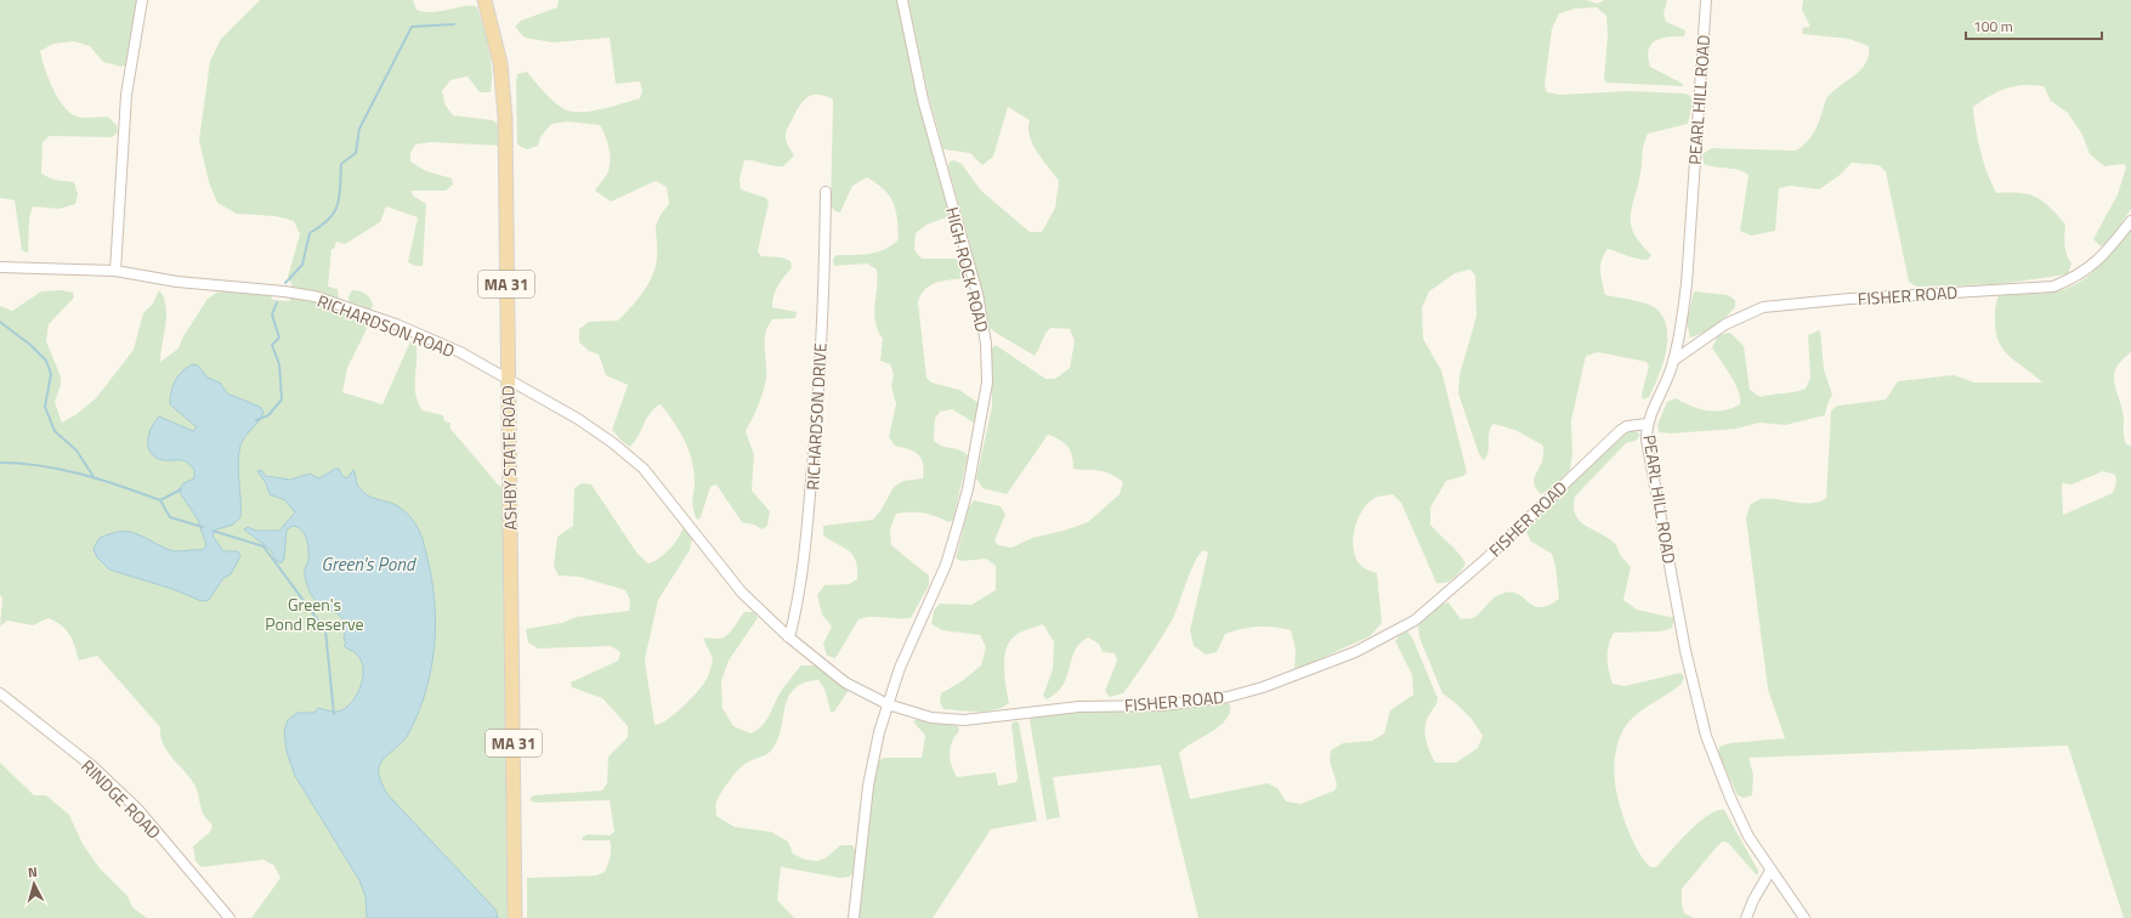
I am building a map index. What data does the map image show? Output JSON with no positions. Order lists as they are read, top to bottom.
{
  "streets": {
    "main road": ["MA 31", "ASHBY STATE ROAD"],
    "street": [
      "PEARL HILL ROAD",
      "HIGH ROCK ROAD",
      "FISHER ROAD",
      "RICHARDSON ROAD",
      "RICHARDSON DRIVE",
      "RINDGE ROAD"
    ]
  },
  "crossings": [
    ["PEARL HILL ROAD", "FISHER ROAD"],
    ["HIGH ROCK ROAD", "FISHER ROAD"],
    ["HIGH ROCK ROAD", "RICHARDSON ROAD"],
    ["FISHER ROAD", "RICHARDSON ROAD"],
    ["RICHARDSON ROAD", "RICHARDSON DRIVE"],
    ["RICHARDSON ROAD", "ASHBY STATE ROAD"]
  ],
  "water": ["Green's Pond"],
  "parks": ["Green's Pond Reserve"],
  "scale_bar": "100 m",
  "north": "top"
}
